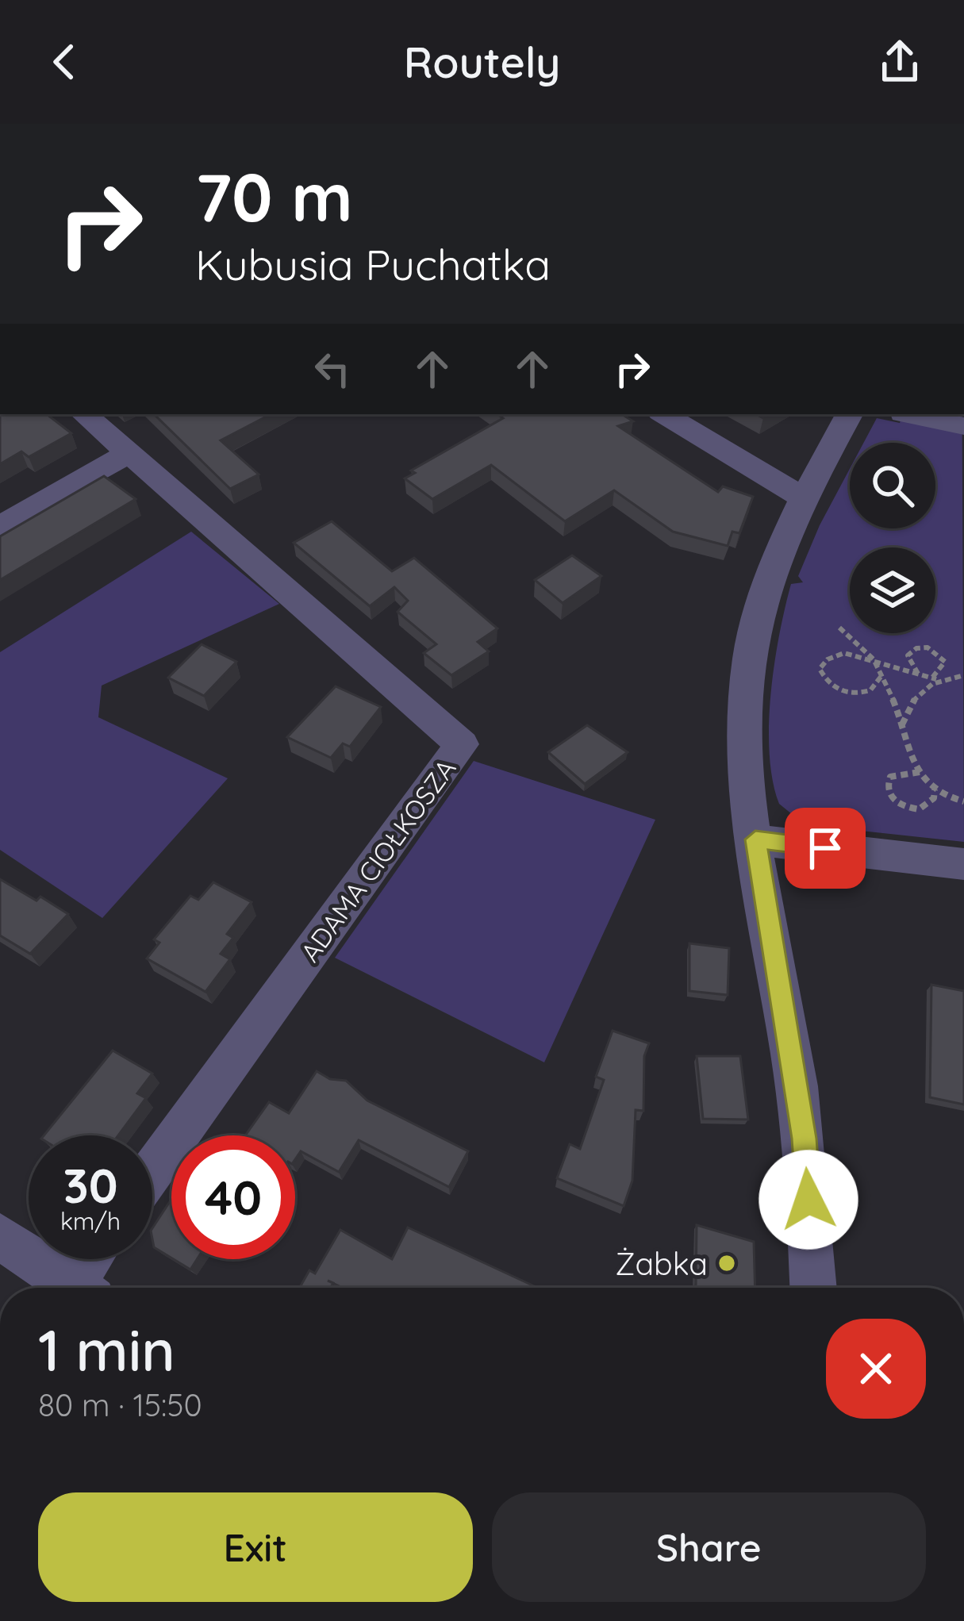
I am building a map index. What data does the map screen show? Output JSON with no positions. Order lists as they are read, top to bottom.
{
  "streets": {
    "street": ["ADAMA CIOŁKOSZA"]
  },
  "places": ["Żabka"],
  "page": {
    "header": "Routely",
    "turn": ["70 m", "Kubusia Puchatka"],
    "speed": "30 km/h",
    "limit": "40",
    "heading": ["1 min", "80 m · 15:50"],
    "buttons": ["Exit", "Share"]
  }
}
